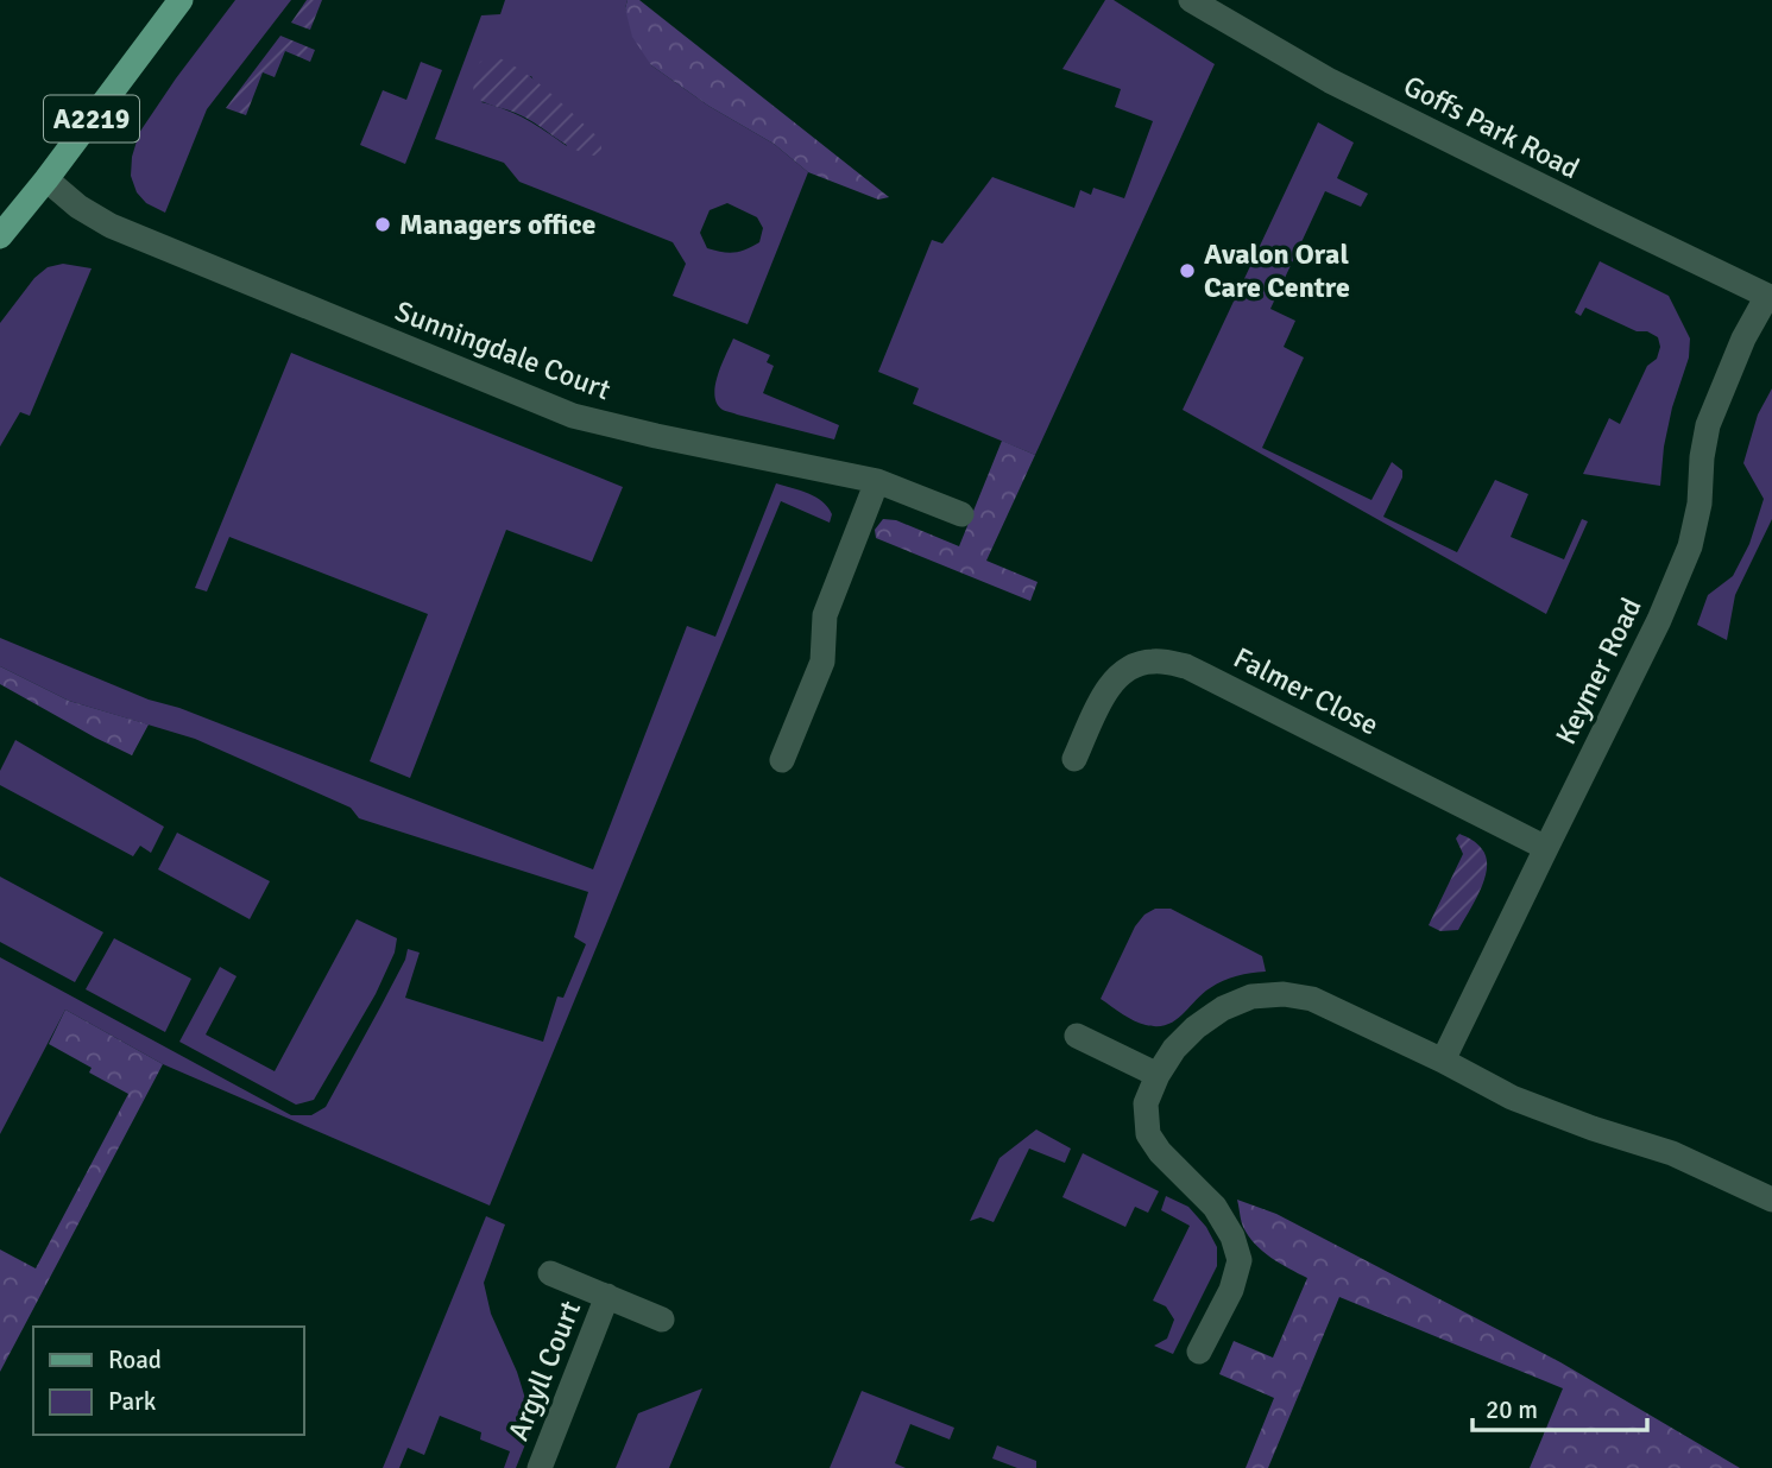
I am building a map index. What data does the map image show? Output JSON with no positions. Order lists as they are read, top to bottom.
{
  "streets": {
    "main road": ["A2219"],
    "street": [
      "Goffs Park Road",
      "Sunningdale Court",
      "Keymer Road",
      "Falmer Close",
      "Argyll Court"
    ]
  },
  "crossings": [
    ["A2219", "Sunningdale Court"],
    ["Goffs Park Road", "Keymer Road"],
    ["Keymer Road", "Falmer Close"]
  ],
  "places": ["Managers office", "Avalon Oral Care Centre"],
  "legend": ["Road", "Park"],
  "scale_bar": "20 m"
}
